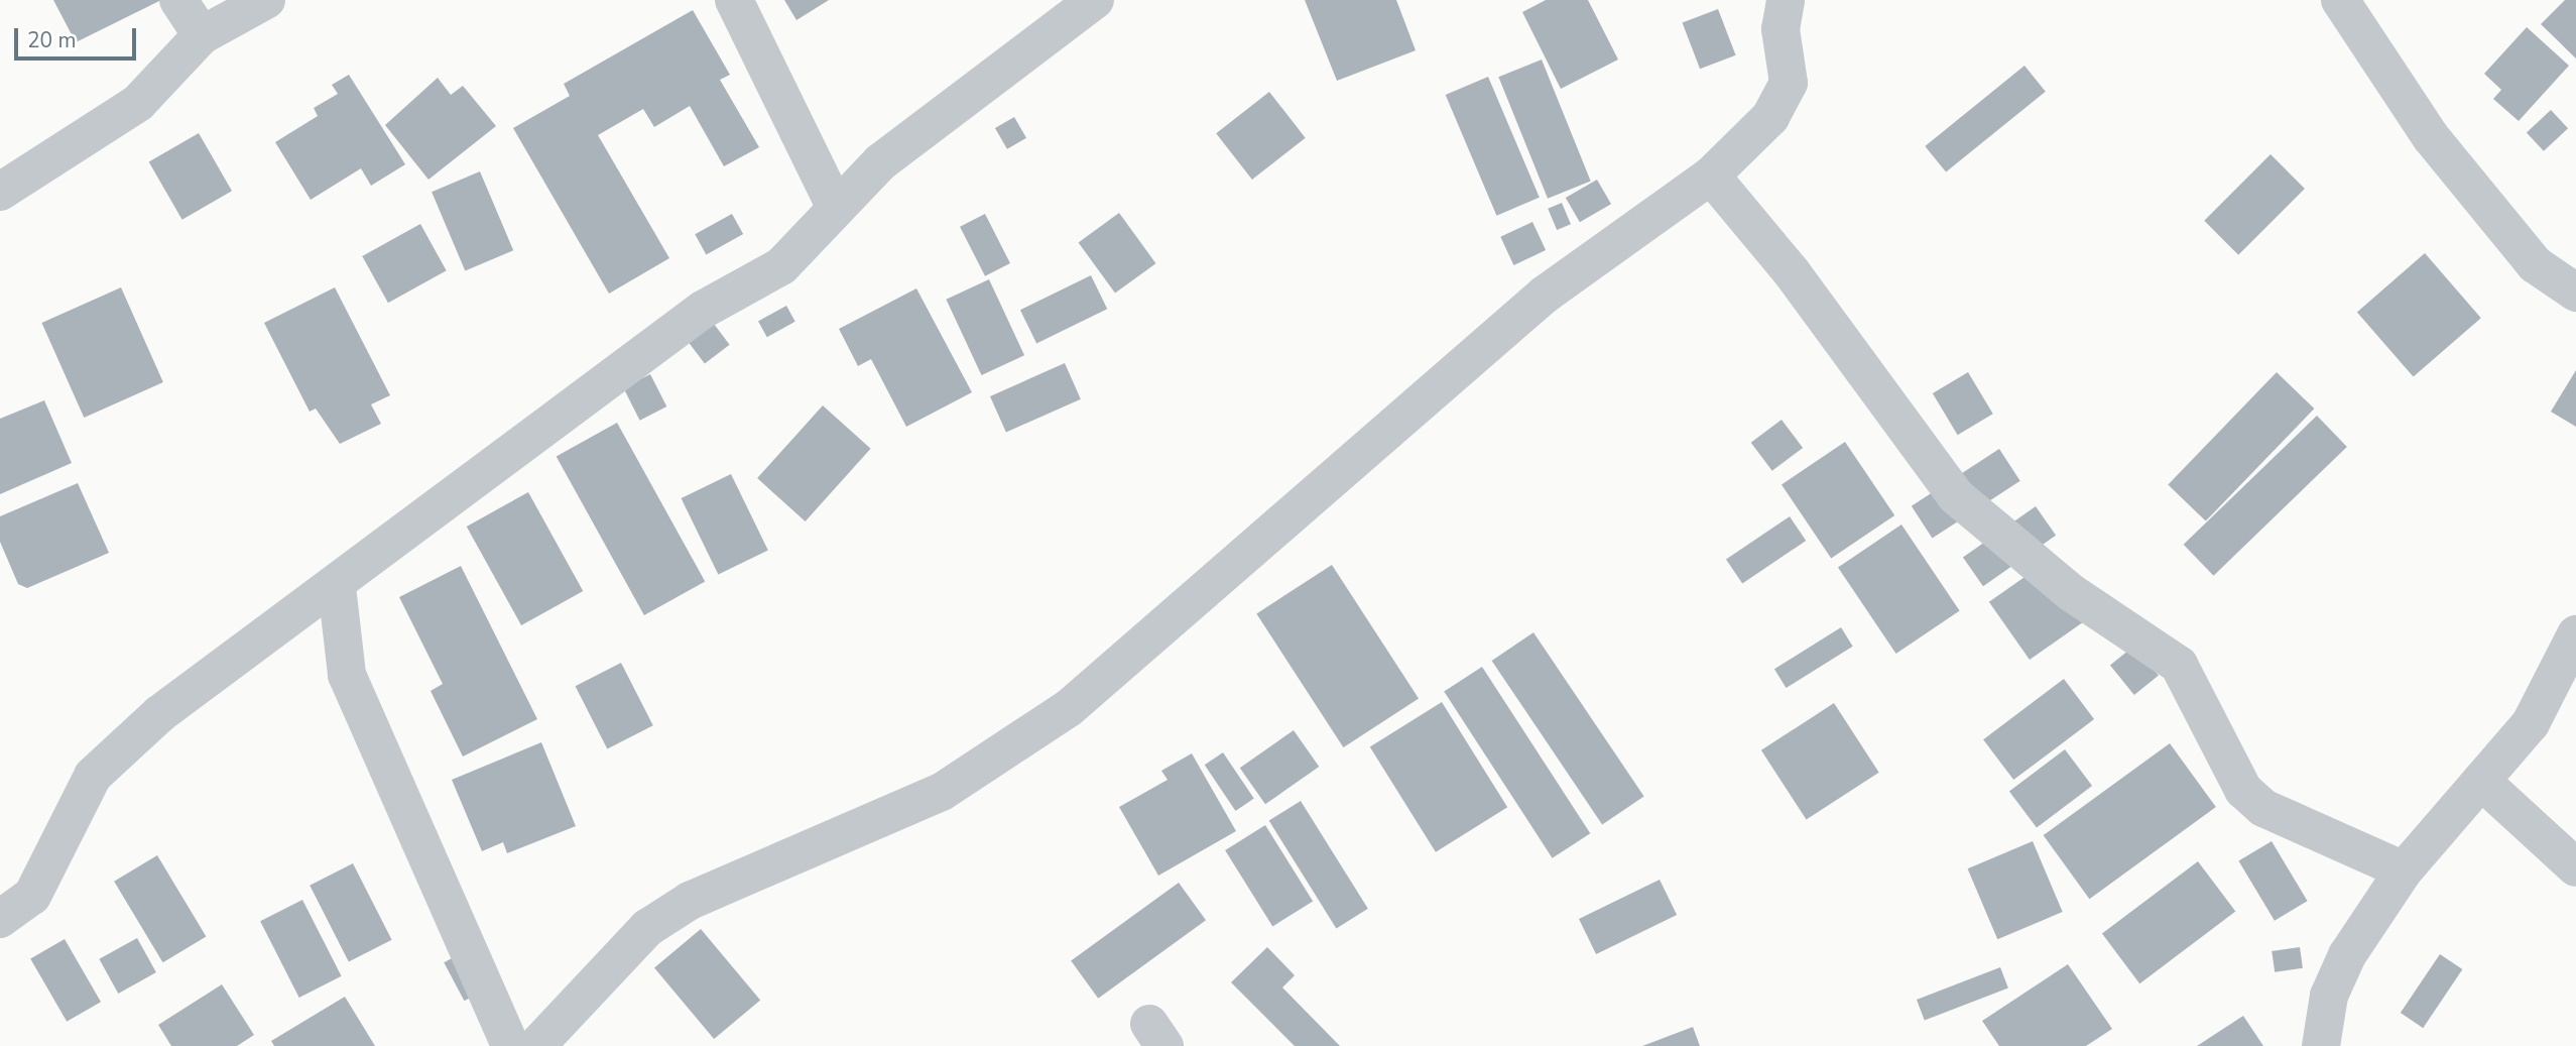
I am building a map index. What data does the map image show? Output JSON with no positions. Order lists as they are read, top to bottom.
{
  "scale_bar": "20 m"
}
